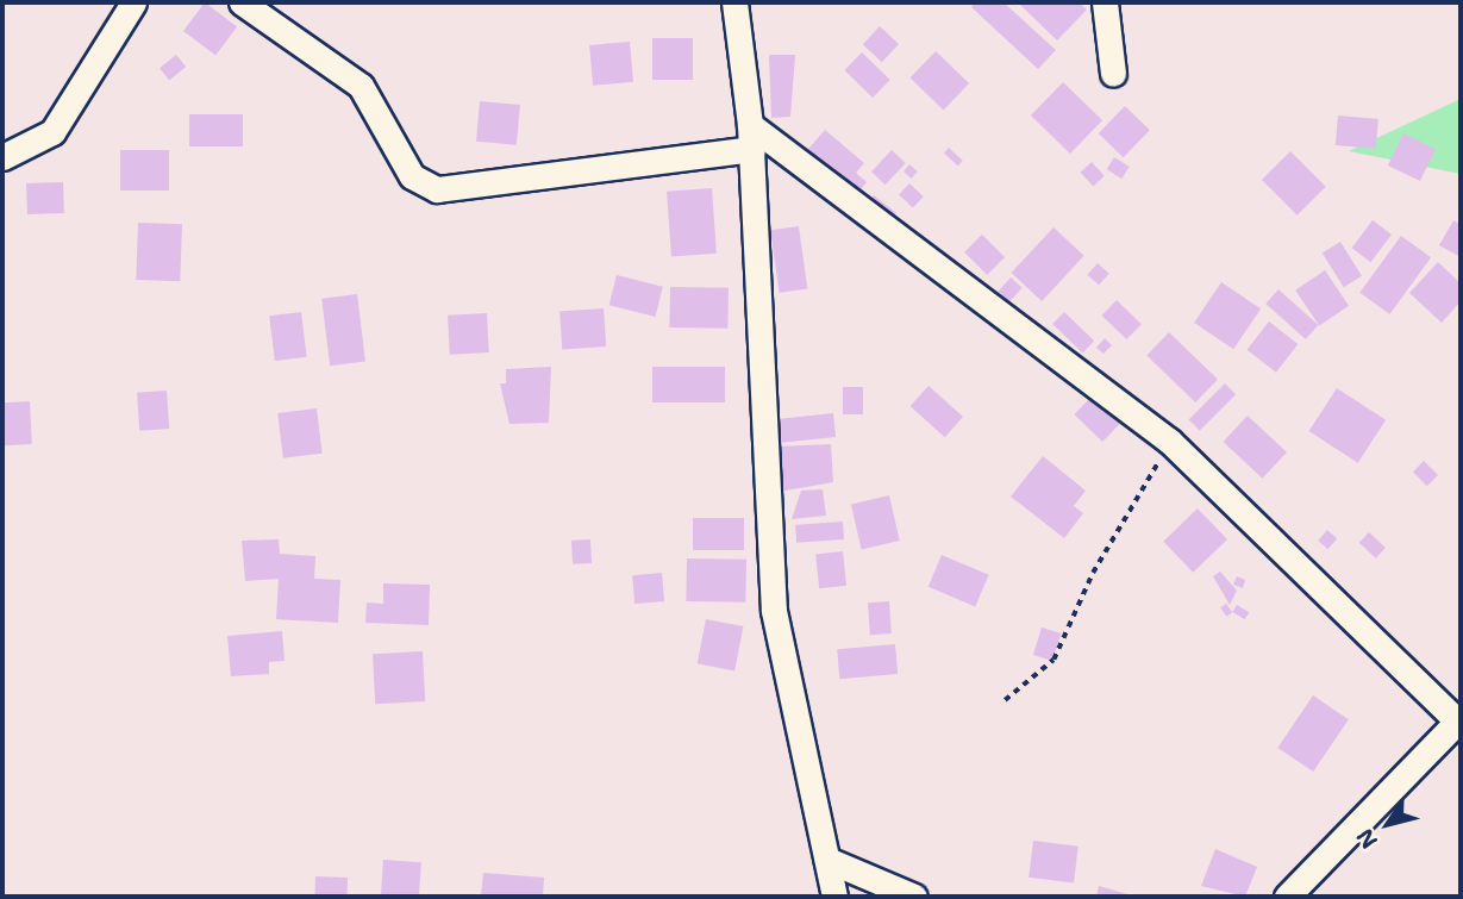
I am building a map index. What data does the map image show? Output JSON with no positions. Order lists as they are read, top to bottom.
{
  "north": "bottom left"
}
